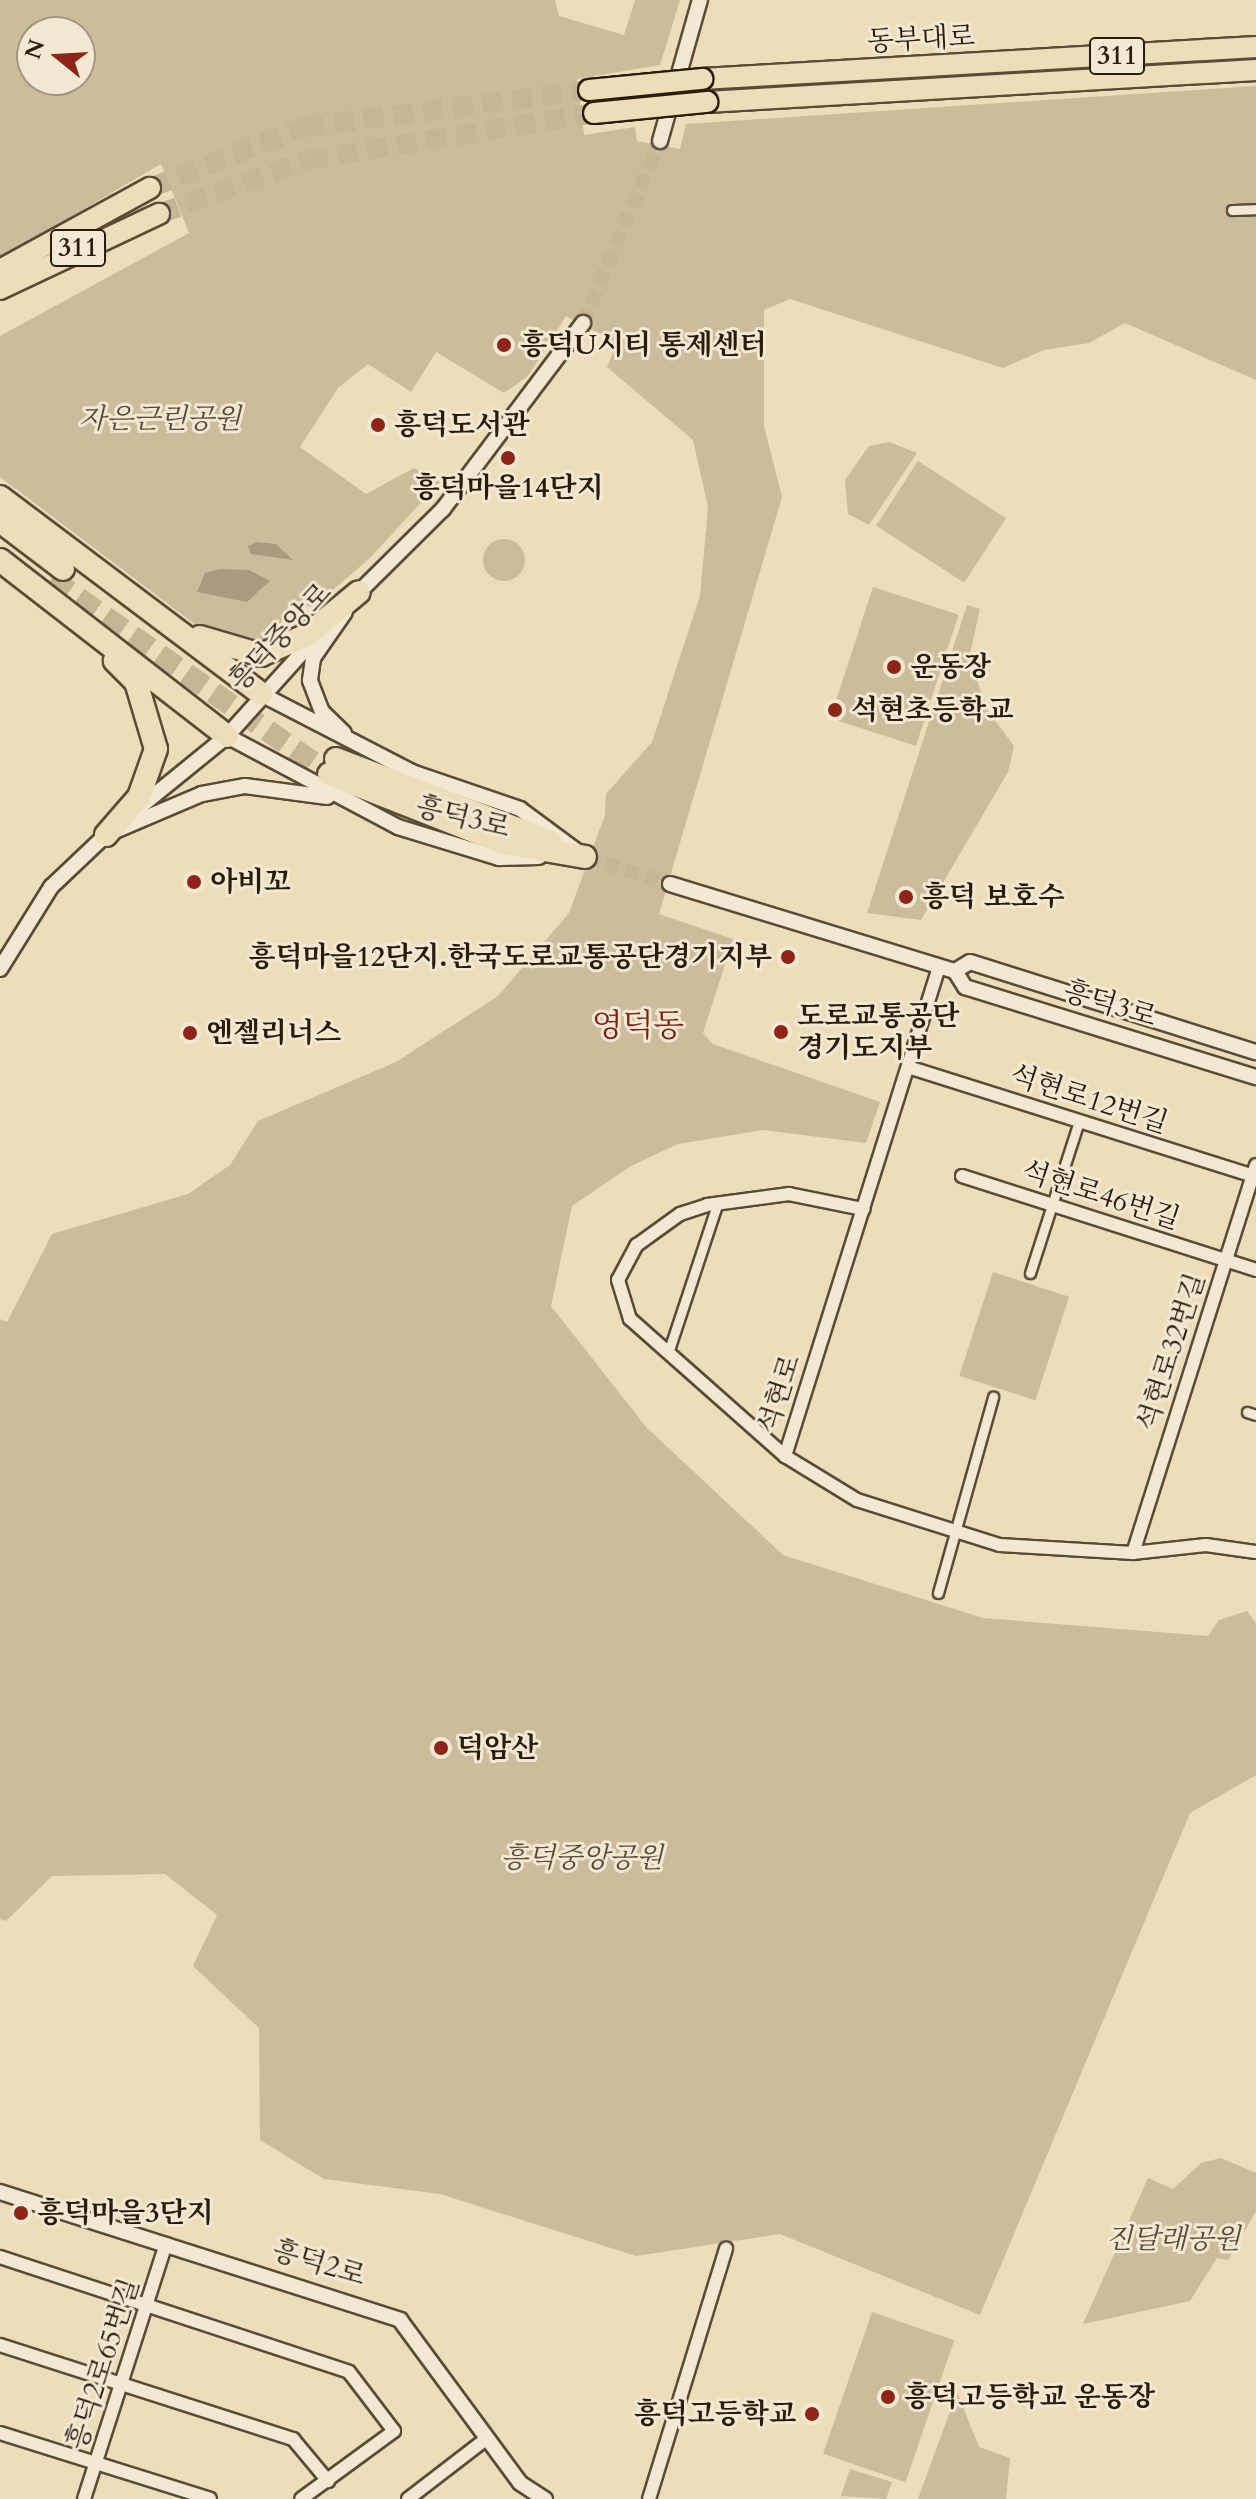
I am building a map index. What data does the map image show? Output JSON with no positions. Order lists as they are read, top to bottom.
{
  "streets": {
    "highway": ["동부대로", "311"],
    "street": [
      "흥덕중앙로",
      "흥덕3로",
      "석현로12번길",
      "석현로46번길",
      "석현로32번길",
      "석현로",
      "흥덕2로",
      "흥덕2로65번길"
    ]
  },
  "crossings": [
    ["흥덕중앙로", "흥덕3로"],
    ["흥덕3로", "석현로"],
    ["석현로12번길", "석현로32번길"],
    ["석현로12번길", "석현로"],
    ["석현로46번길", "석현로32번길"],
    ["석현로32번길", "석현로"],
    ["흥덕2로", "흥덕2로65번길"]
  ],
  "districts": ["영덕동"],
  "parks": ["자은근린공원", "흥덕중앙공원", "진달래공원"],
  "places": [
    "흥덕U시티 통제센터",
    "흥덕도서관",
    "흥덕마을14단지",
    "운동장",
    "석현초등학교",
    "아비꼬",
    "흥덕 보호수",
    "흥덕마을12단지.한국도로교통공단경기지부",
    "도로교통공단 경기도지부",
    "엔젤리너스",
    "덕암산",
    "흥덕마을3단지",
    "흥덕고등학교 운동장",
    "흥덕고등학교"
  ],
  "north": "left"
}
